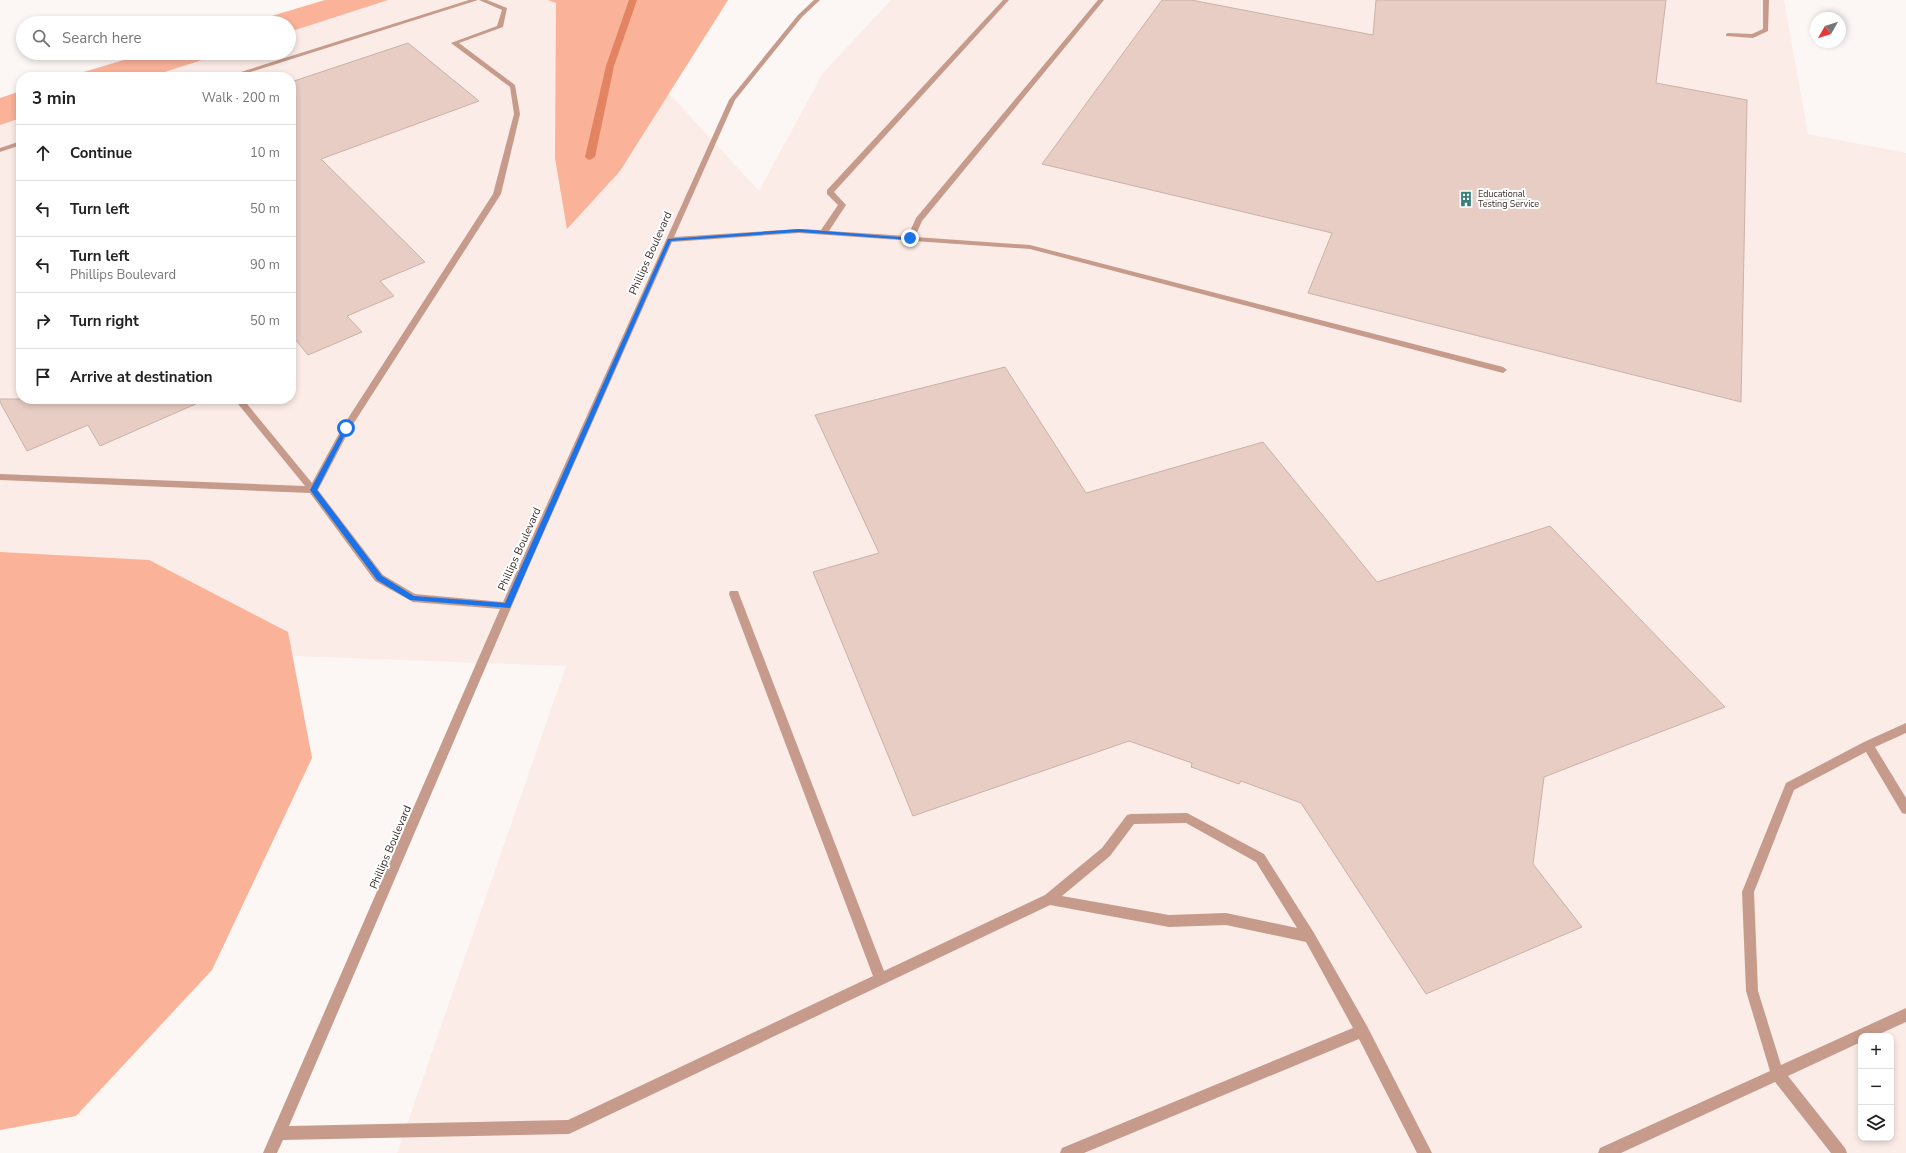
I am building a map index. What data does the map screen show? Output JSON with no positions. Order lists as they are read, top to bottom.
{
  "streets": {
    "street": ["Phillips Boulevard"]
  },
  "places": {
    "building": ["Educational Testing Service"]
  },
  "north": "bottom left",
  "page": {
    "search": "Search here",
    "heading": ["3 min", "Walk · 200 m"],
    "list": [
      ["Continue", "10 m"],
      ["Turn left", "50 m"],
      ["Turn left", "Phillips Boulevard", "90 m"],
      ["Turn right", "50 m"],
      "Arrive at destination"
    ],
    "map_buttons": ["+", "−"]
  }
}
